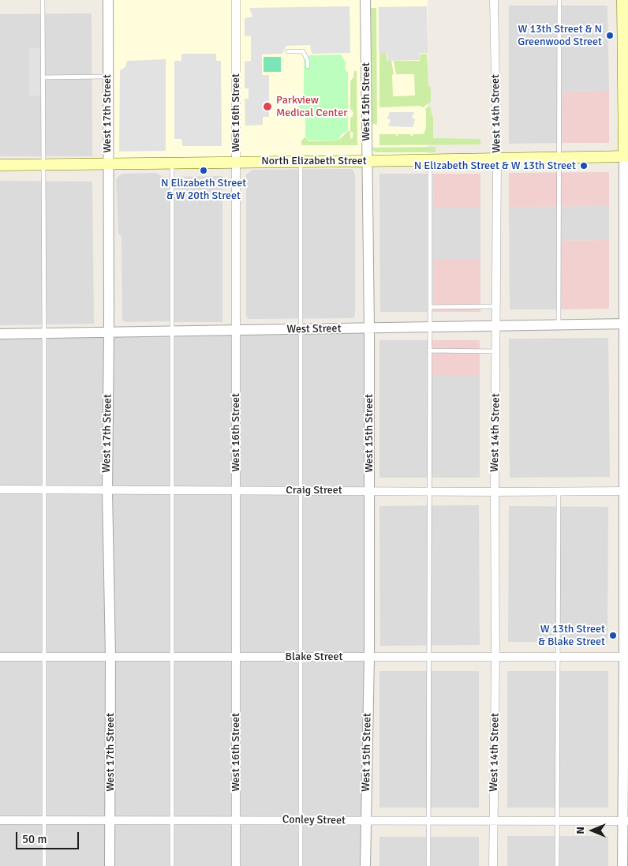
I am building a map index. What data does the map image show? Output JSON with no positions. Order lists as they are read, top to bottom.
{
  "streets": {
    "main road": ["North Elizabeth Street"],
    "street": [
      "West 15th Street",
      "West 16th Street",
      "West 17th Street",
      "West 14th Street",
      "West Street",
      "Craig Street",
      "Blake Street",
      "Conley Street"
    ]
  },
  "crossings": [
    ["West 15th Street", "North Elizabeth Street"],
    ["West 15th Street", "West Street"],
    ["West 15th Street", "Craig Street"],
    ["West 15th Street", "Blake Street"],
    ["West 15th Street", "Conley Street"],
    ["West 16th Street", "North Elizabeth Street"],
    ["West 16th Street", "West Street"],
    ["West 16th Street", "Craig Street"],
    ["West 16th Street", "Blake Street"],
    ["West 16th Street", "Conley Street"],
    ["West 17th Street", "North Elizabeth Street"],
    ["West 17th Street", "West Street"],
    ["West 17th Street", "Craig Street"],
    ["West 17th Street", "Blake Street"],
    ["West 17th Street", "Conley Street"],
    ["West 14th Street", "North Elizabeth Street"],
    ["West 14th Street", "West Street"],
    ["West 14th Street", "Craig Street"],
    ["West 14th Street", "Blake Street"],
    ["West 14th Street", "Conley Street"]
  ],
  "places": [
    "W 13th Street & N Greenwood Street",
    "Parkview Medical Center",
    "N Elizabeth Street & W 13th Street",
    "N Elizabeth Street & W 20th Street",
    "W 13th Street & Blake Street"
  ],
  "scale_bar": "50 m",
  "north": "left"
}
